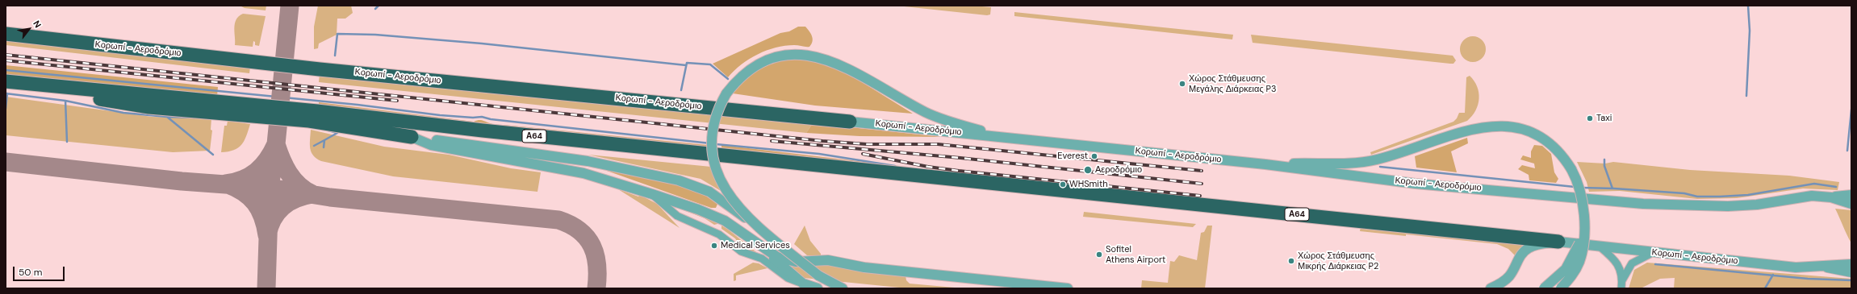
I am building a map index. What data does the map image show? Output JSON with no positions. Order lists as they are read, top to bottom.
{
  "streets": {
    "highway": ["Κορωπί - Αεροδρόμιο", "Α64"]
  },
  "places": [
    "Χώρος Στάθμευσης Μεγάλης Διάρκειας P3",
    "Taxi",
    "Everest",
    "Αεροδρόμιο",
    "WHSmith",
    "Medical Services",
    "Sofitel Athens Airport",
    "Χώρος Στάθμευσης Μικρής Διάρκειας P2"
  ],
  "scale_bar": "50 m",
  "north": "top right"
}
